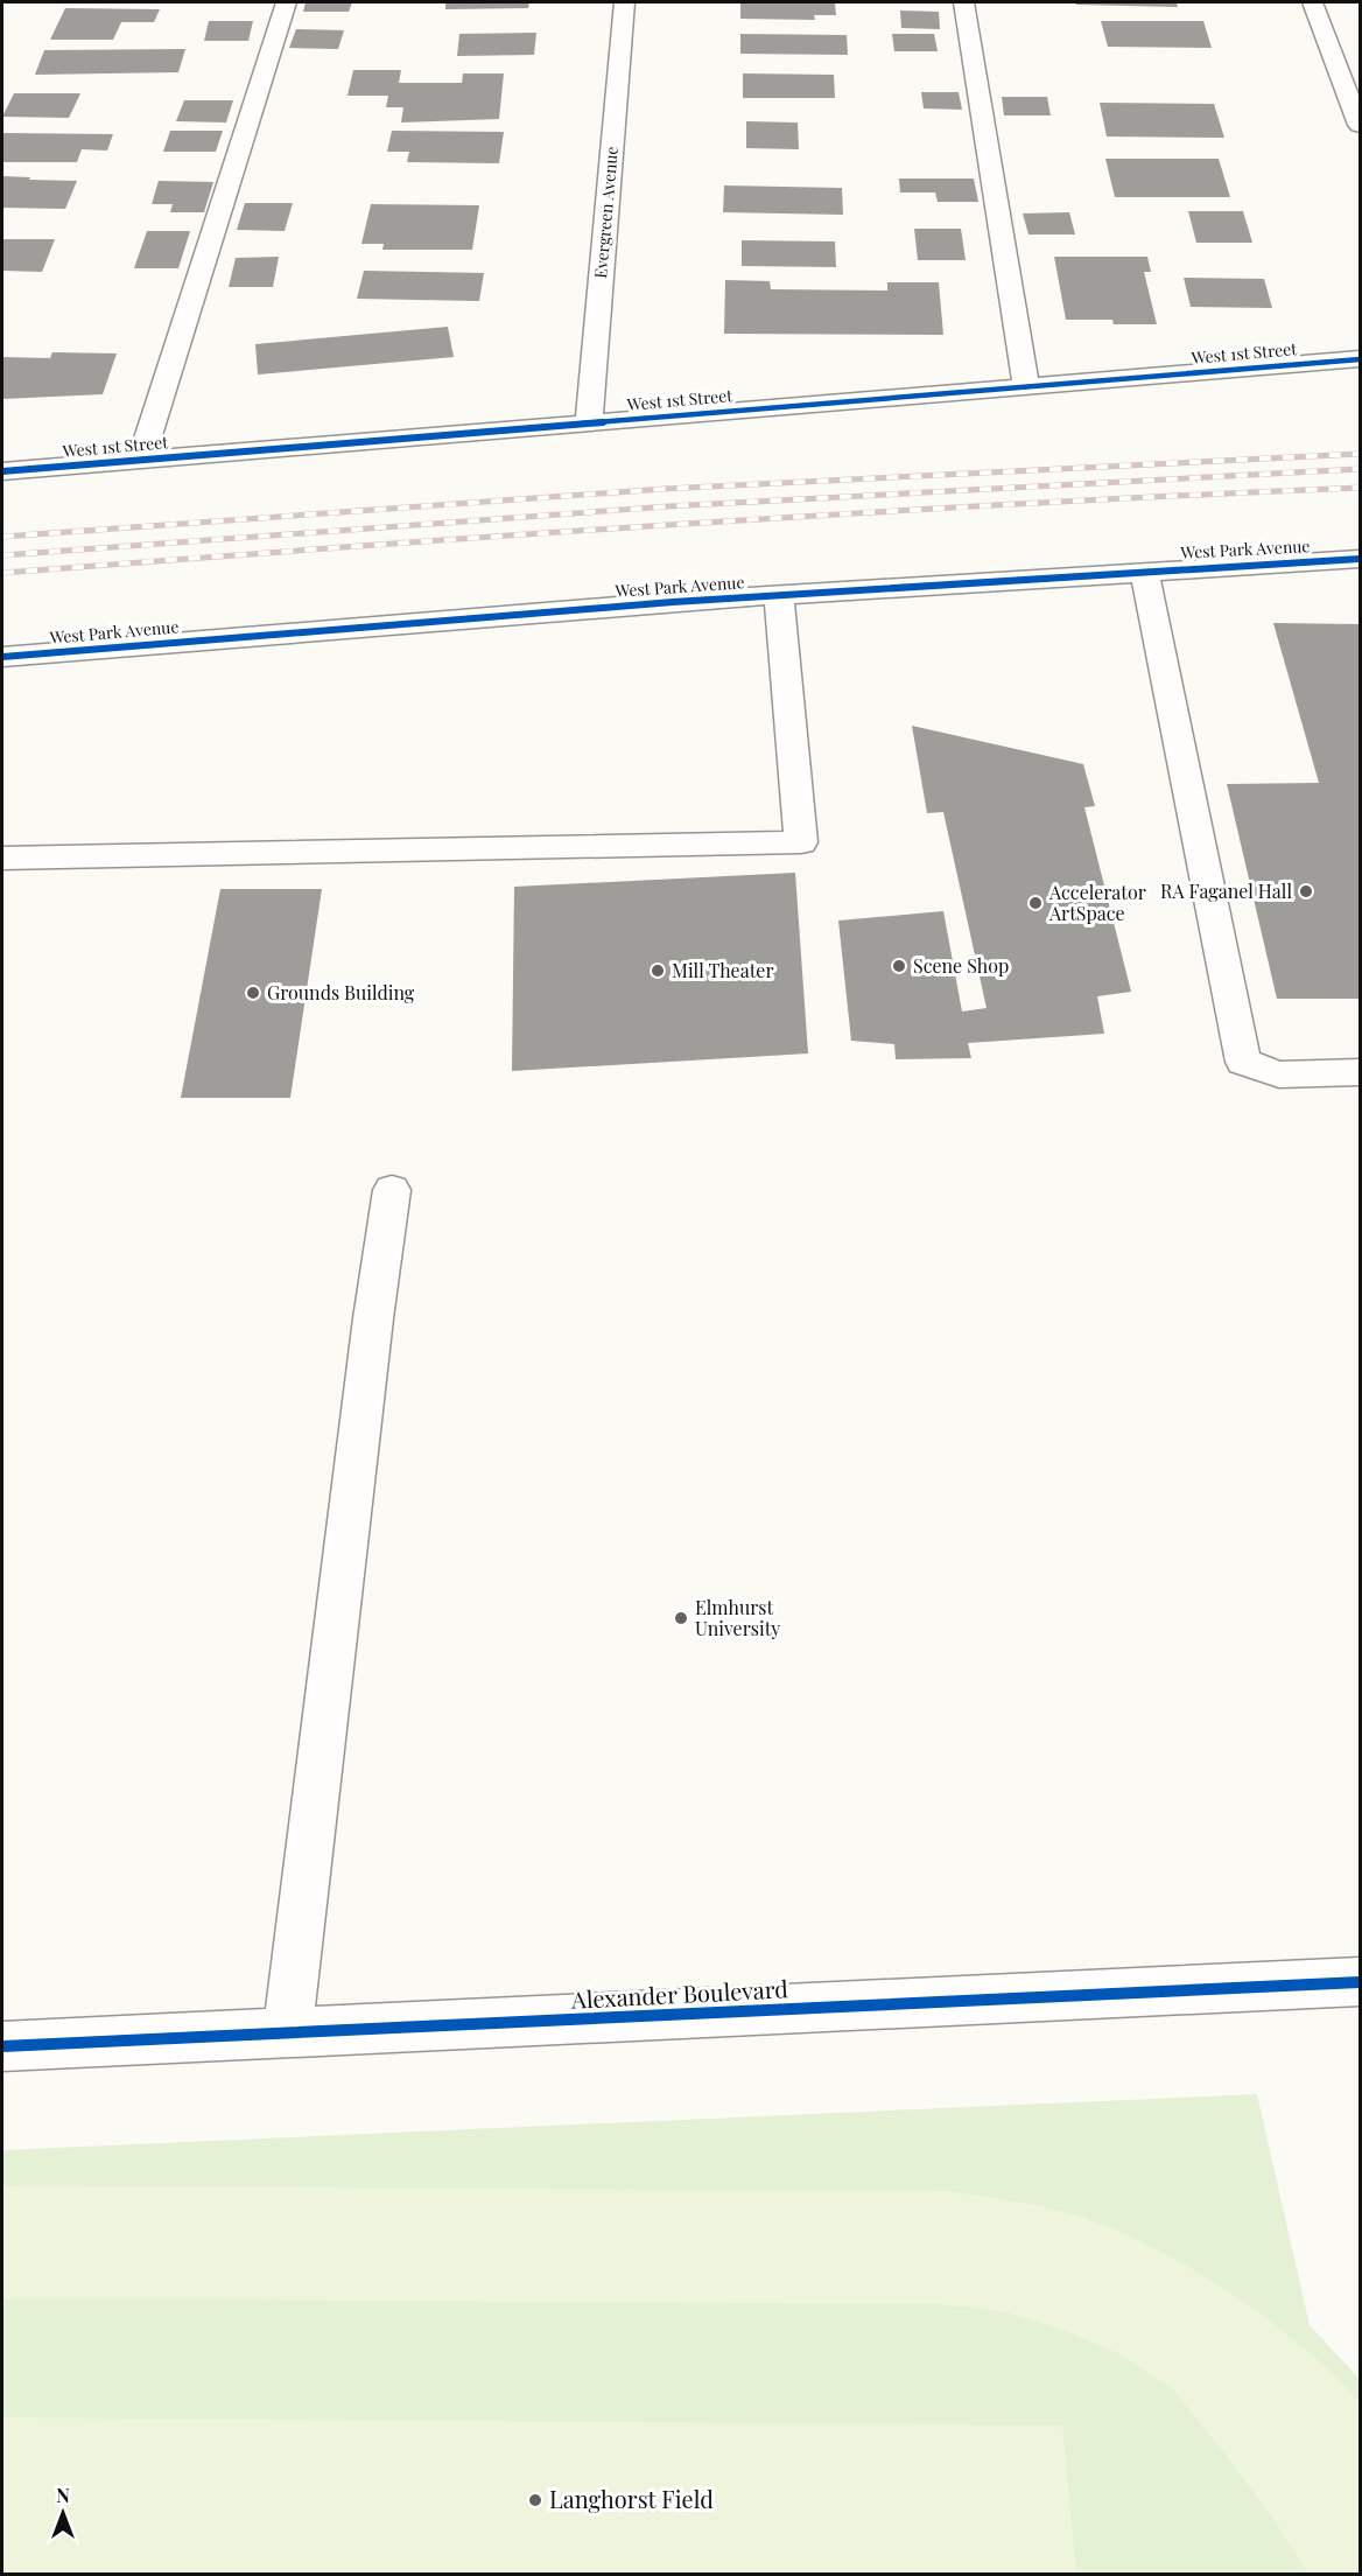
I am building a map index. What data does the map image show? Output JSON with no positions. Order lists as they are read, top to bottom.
{
  "streets": {
    "street": [
      "Evergreen Avenue",
      "West 1st Street",
      "West Park Avenue",
      "Alexander Boulevard"
    ]
  },
  "crossings": [
    ["Evergreen Avenue", "West 1st Street"]
  ],
  "places": [
    "RA Faganel Hall",
    "Accelerator ArtSpace",
    "Scene Shop",
    "Mill Theater",
    "Grounds Building",
    "Elmhurst University",
    "Langhorst Field"
  ],
  "north": "top"
}
